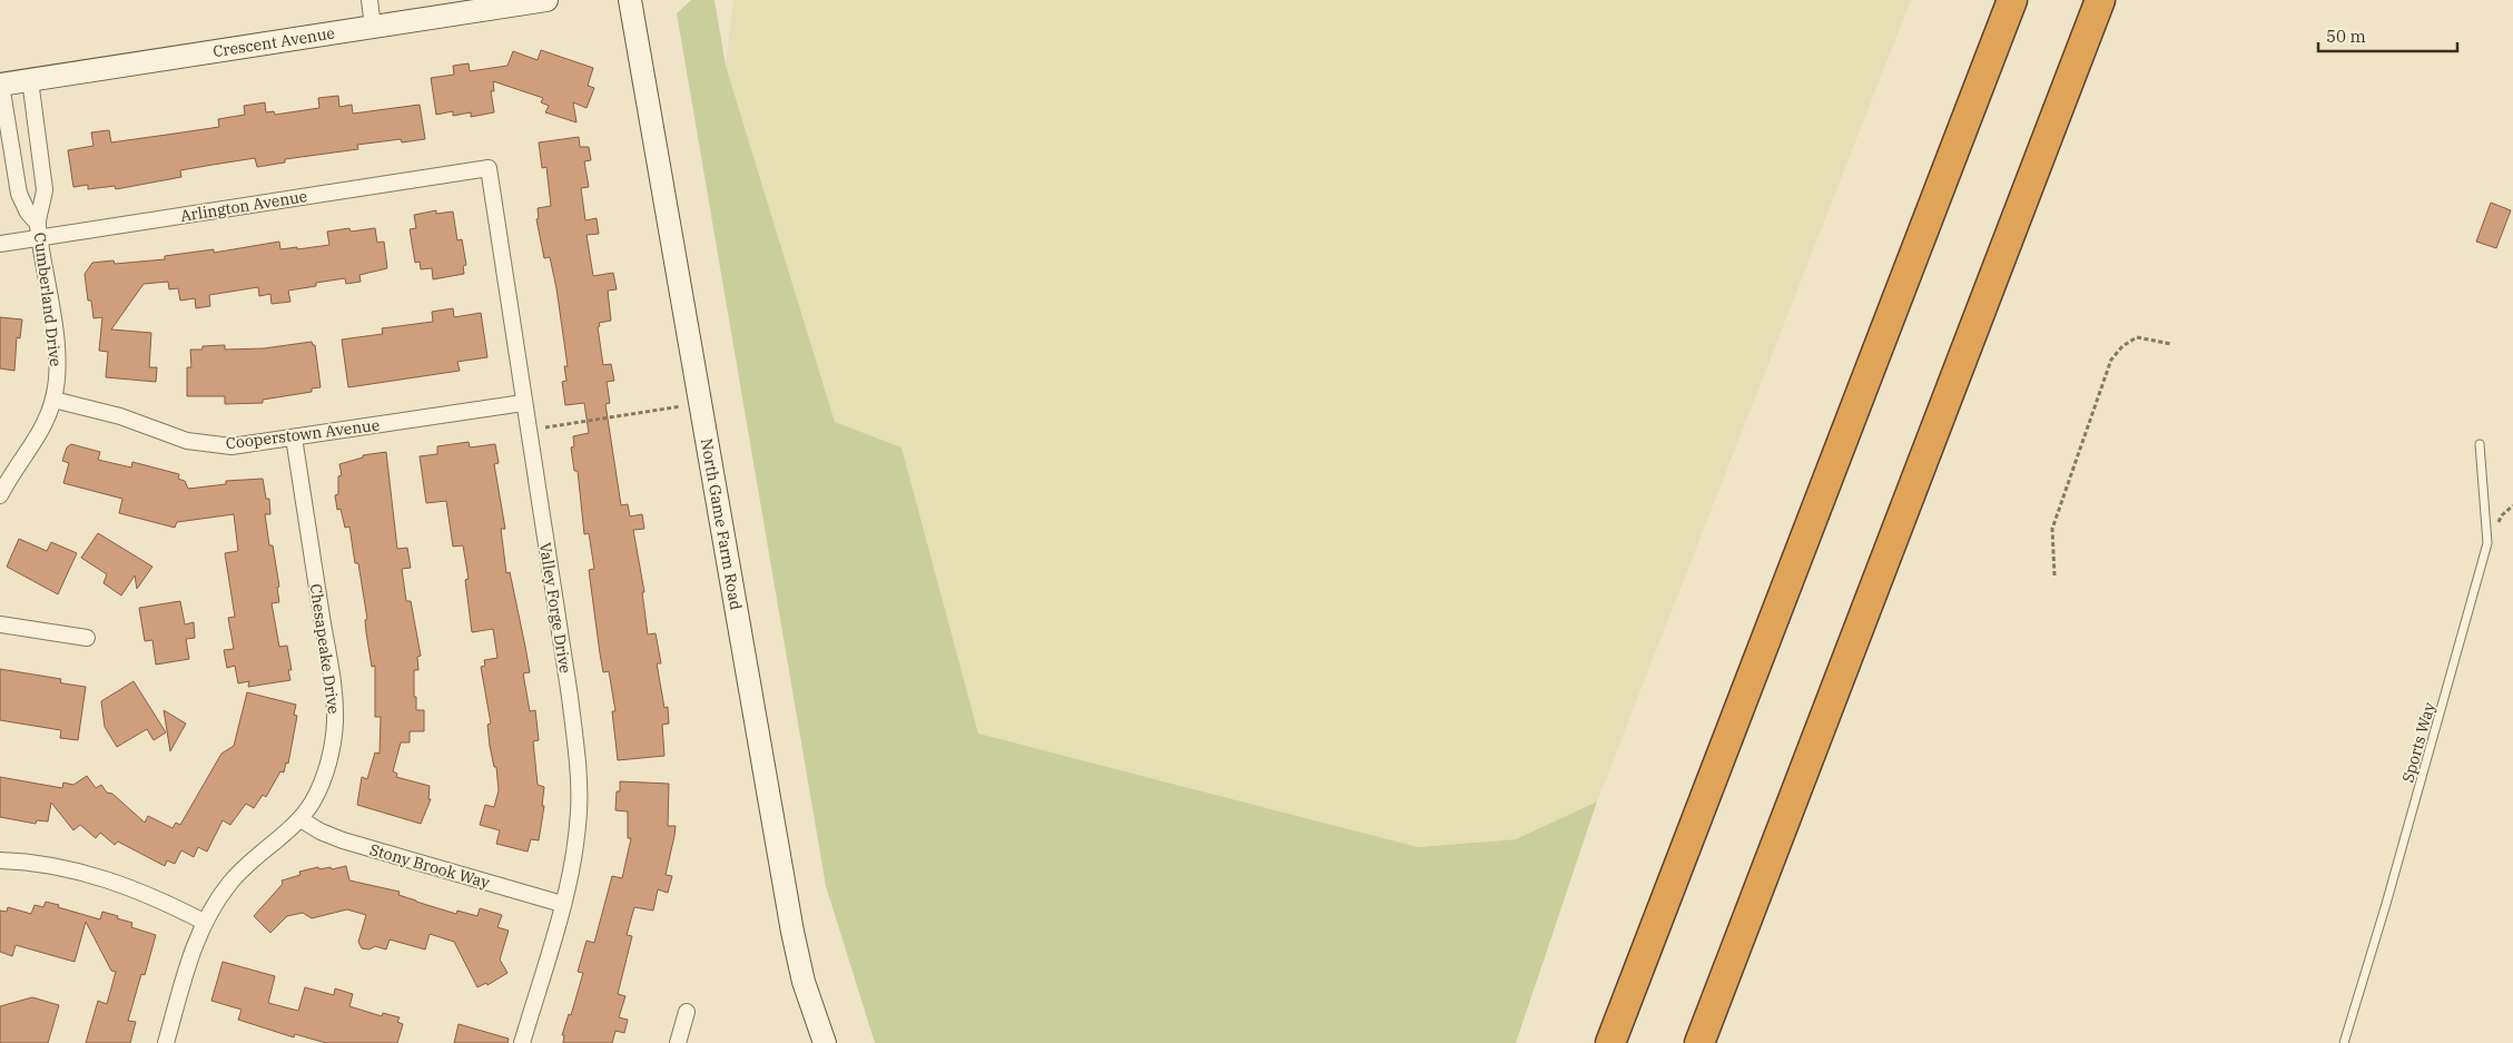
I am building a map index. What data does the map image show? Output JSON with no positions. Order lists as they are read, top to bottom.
{
  "streets": {
    "main road": ["Crescent Avenue", "North Game Farm Road"],
    "street": [
      "Arlington Avenue",
      "Cumberland Drive",
      "Cooperstown Avenue",
      "Valley Forge Drive",
      "Chesapeake Drive",
      "Stony Brook Way"
    ],
    "lane": ["Sports Way"]
  },
  "crossings": [
    ["Crescent Avenue", "Cumberland Drive"],
    ["Arlington Avenue", "Cumberland Drive"],
    ["Arlington Avenue", "Valley Forge Drive"],
    ["Cumberland Drive", "Cooperstown Avenue"],
    ["Cooperstown Avenue", "Valley Forge Drive"],
    ["Cooperstown Avenue", "Chesapeake Drive"],
    ["Valley Forge Drive", "Stony Brook Way"],
    ["Chesapeake Drive", "Stony Brook Way"]
  ],
  "scale_bar": "50 m"
}
